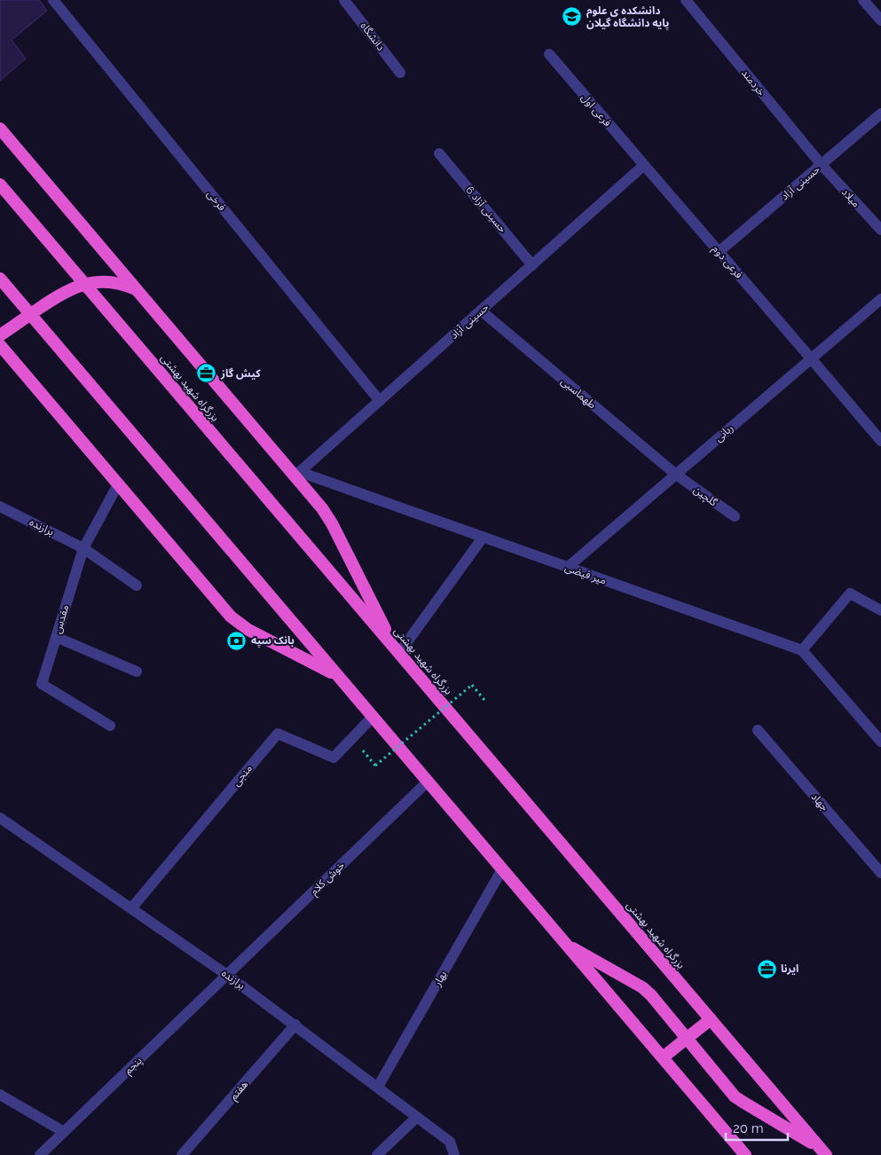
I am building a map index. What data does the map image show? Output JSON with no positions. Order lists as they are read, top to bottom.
{
  "streets": {
    "highway": ["بزرگراه شهید بهشتی"],
    "street": [
      "دانشگاه",
      "خردمند",
      "فرعی اول",
      "حسینی آزاد",
      "میلاد",
      "فرخی",
      "حسینی آزاد 6",
      "فرعی دوم",
      "طهماسبی",
      "ربانی",
      "گلچین",
      "برازنده",
      "میر فیضی",
      "مقدس",
      "منجی",
      "جهاد",
      "خوش کلام",
      "بهار",
      "پنجم",
      "هفتم"
    ]
  },
  "crossings": [
    ["خردمند", "حسینی آزاد"],
    ["خردمند", "میلاد"],
    ["فرعی اول", "حسینی آزاد"],
    ["فرعی اول", "فرعی دوم"],
    ["حسینی آزاد", "میلاد"],
    ["حسینی آزاد", "فرخی"],
    ["حسینی آزاد", "حسینی آزاد 6"],
    ["حسینی آزاد", "فرعی دوم"],
    ["حسینی آزاد", "طهماسبی"],
    ["حسینی آزاد", "میر فیضی"],
    ["فرعی دوم", "ربانی"],
    ["طهماسبی", "ربانی"],
    ["طهماسبی", "گلچین"],
    ["ربانی", "گلچین"],
    ["ربانی", "میر فیضی"],
    ["برازنده", "مقدس"],
    ["برازنده", "منجی"],
    ["برازنده", "خوش کلام"],
    ["برازنده", "بهار"],
    ["برازنده", "پنجم"],
    ["برازنده", "هفتم"],
    ["خوش کلام", "پنجم"]
  ],
  "places": {
    "school or university": ["دانشکده ی علوم پایه دانشگاه گیلان"],
    "office": ["كيش گاز", "ایرنا"],
    "bank": ["بانک سپه"]
  },
  "scale_bar": "20 m"
}
